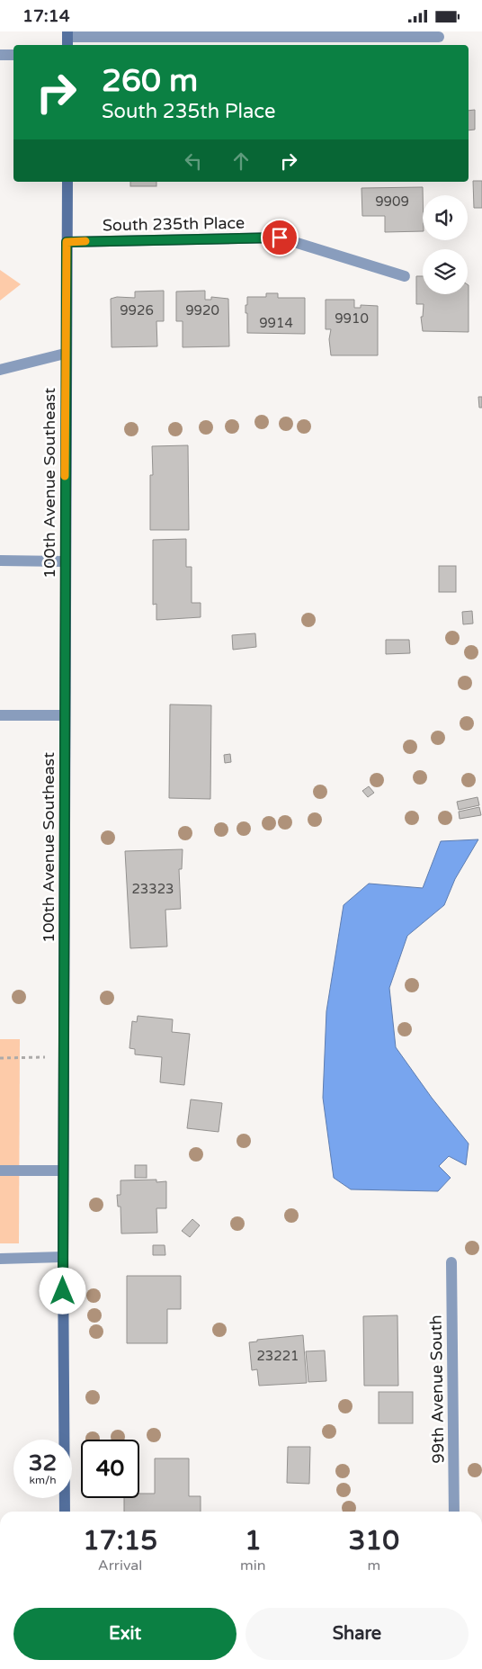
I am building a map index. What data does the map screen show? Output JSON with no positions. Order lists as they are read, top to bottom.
{
  "streets": {
    "street": ["South 235th Place", "100th Avenue Southeast", "99th Avenue South"]
  },
  "crossings": [
    ["South 235th Place", "100th Avenue Southeast"]
  ],
  "house_numbers": [
    "9909",
    "9926",
    "9920",
    "9910",
    "9914",
    "23323",
    "23221"
  ],
  "page": {
    "status": "17:14",
    "turn": ["260 m", "South 235th Place"],
    "speed": "32 km/h",
    "limit": "40",
    "eta": [
      "17:15",
      "Arrival",
      "1",
      "min",
      "310",
      "m"
    ],
    "buttons": ["Exit", "Share"]
  }
}
